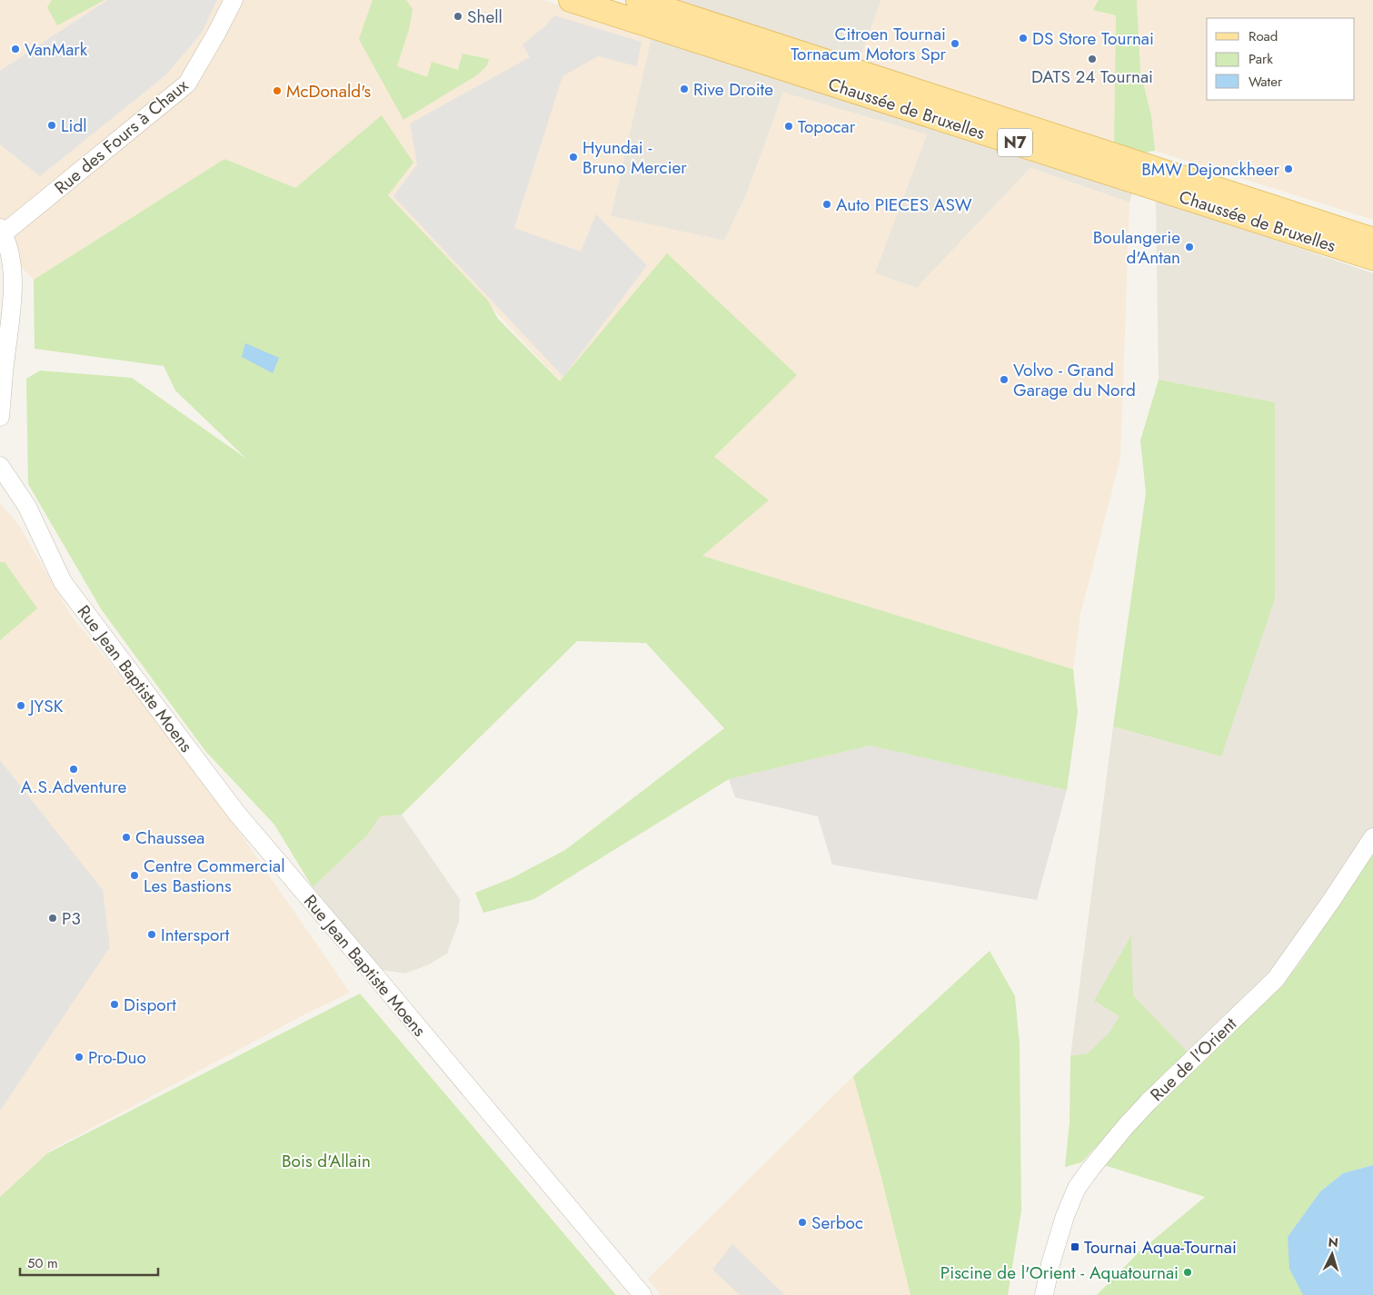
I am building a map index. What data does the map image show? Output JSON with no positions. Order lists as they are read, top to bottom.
{
  "streets": {
    "main road": ["Chaussée de Bruxelles", "N7"],
    "street": ["Rue des Fours à Chaux", "Rue Jean Baptiste Moens", "Rue de l'Orient"]
  },
  "parks": ["Bois d'Allain"],
  "places": {
    "other": [
      "Shell",
      "DS Store Tournai",
      "Citroen Tournai Tornacum Motors Spr",
      "VanMark",
      "DATS 24 Tournai",
      "Rive Droite",
      "McDonald's",
      "Lidl",
      "Topocar",
      "Hyundai - Bruno Mercier",
      "BMW Dejonckheer",
      "Auto PIECES ASW",
      "Boulangerie d'Antan",
      "Volvo - Grand Garage du Nord",
      "JYSK",
      "A.S.Adventure",
      "Chaussea",
      "Centre Commercial Les Bastions",
      "P3",
      "Intersport",
      "Disport",
      "Pro-Duo",
      "Serboc",
      "Piscine de l'Orient - Aquatournai"
    ],
    "transit": ["Tournai Aqua-Tournai"]
  },
  "legend": ["Road", "Park", "Water"],
  "scale_bar": "50 m",
  "north": "top"
}
